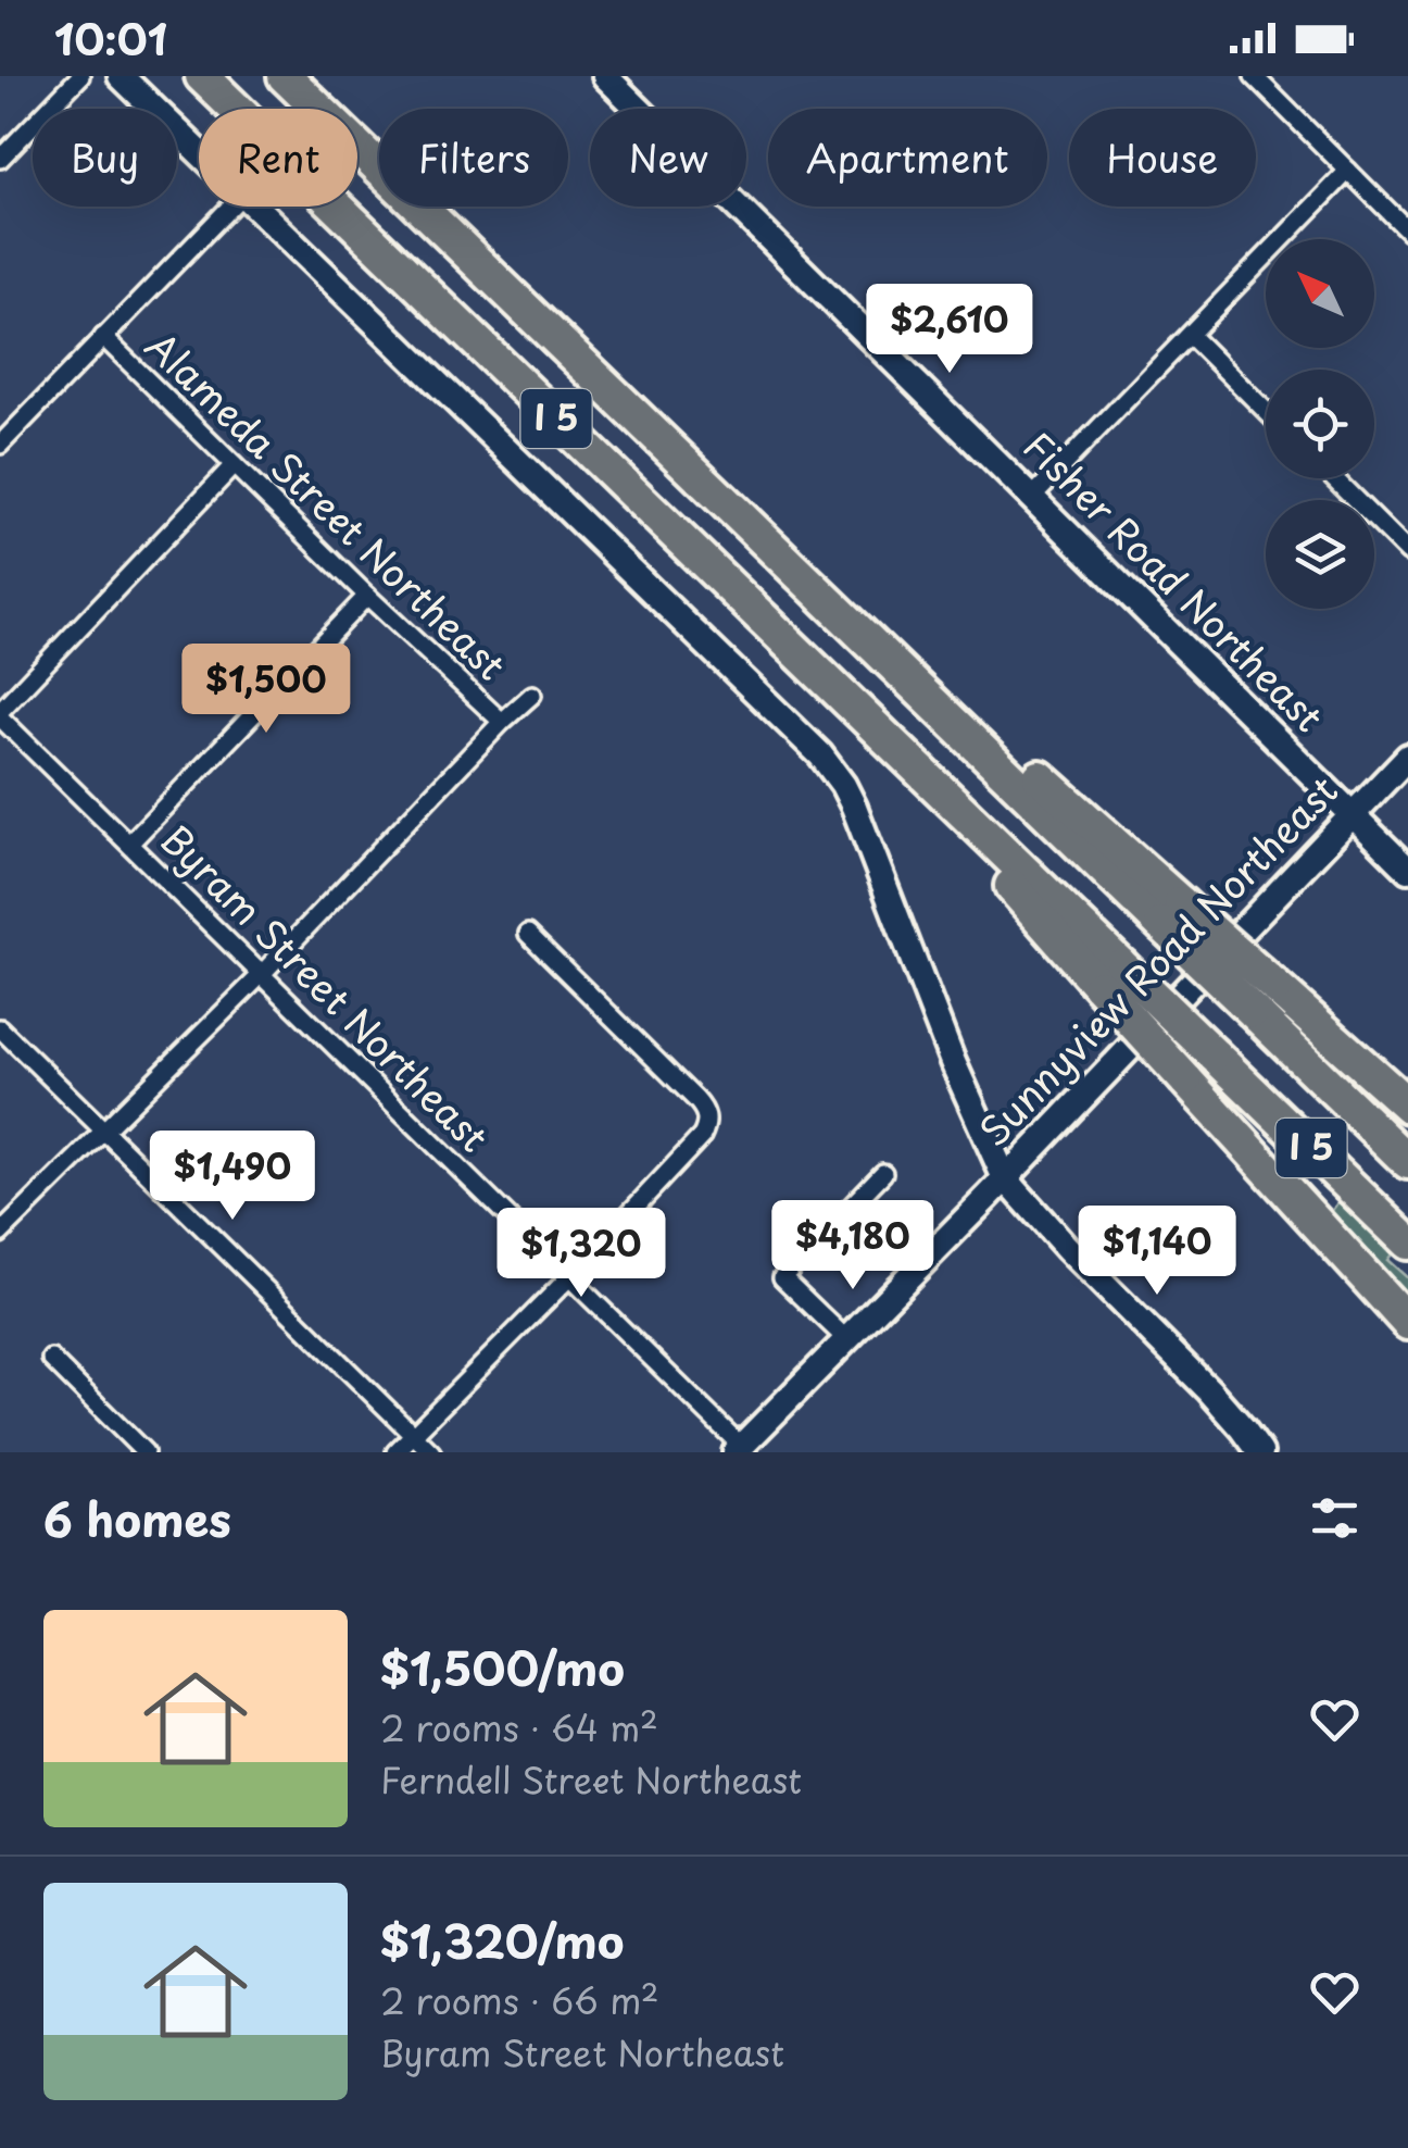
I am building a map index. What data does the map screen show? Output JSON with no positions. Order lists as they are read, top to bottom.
{
  "streets": {
    "highway": ["I 5"],
    "main road": ["Fisher Road Northeast", "Sunnyview Road Northeast"],
    "street": ["Alameda Street Northeast", "Byram Street Northeast"]
  },
  "crossings": [
    ["Fisher Road Northeast", "Sunnyview Road Northeast"],
    ["Sunnyview Road Northeast", "Byram Street Northeast"]
  ],
  "north": "top left",
  "page": {
    "status": "10:01",
    "chip": [
      "Buy",
      "Rent",
      "Filters",
      "New",
      "Apartment",
      "House"
    ],
    "price": [
      "$2,610",
      "$1,500",
      "$1,490",
      "$4,180",
      "$1,140",
      "$1,320"
    ],
    "heading": "6 homes",
    "list": [
      {
        "name": "$1,500/mo",
        "note": "2 rooms · 64 m² · Ferndell Street Northeast"
      },
      {
        "name": "$1,320/mo",
        "note": "2 rooms · 66 m² · Byram Street Northeast"
      }
    ]
  }
}
